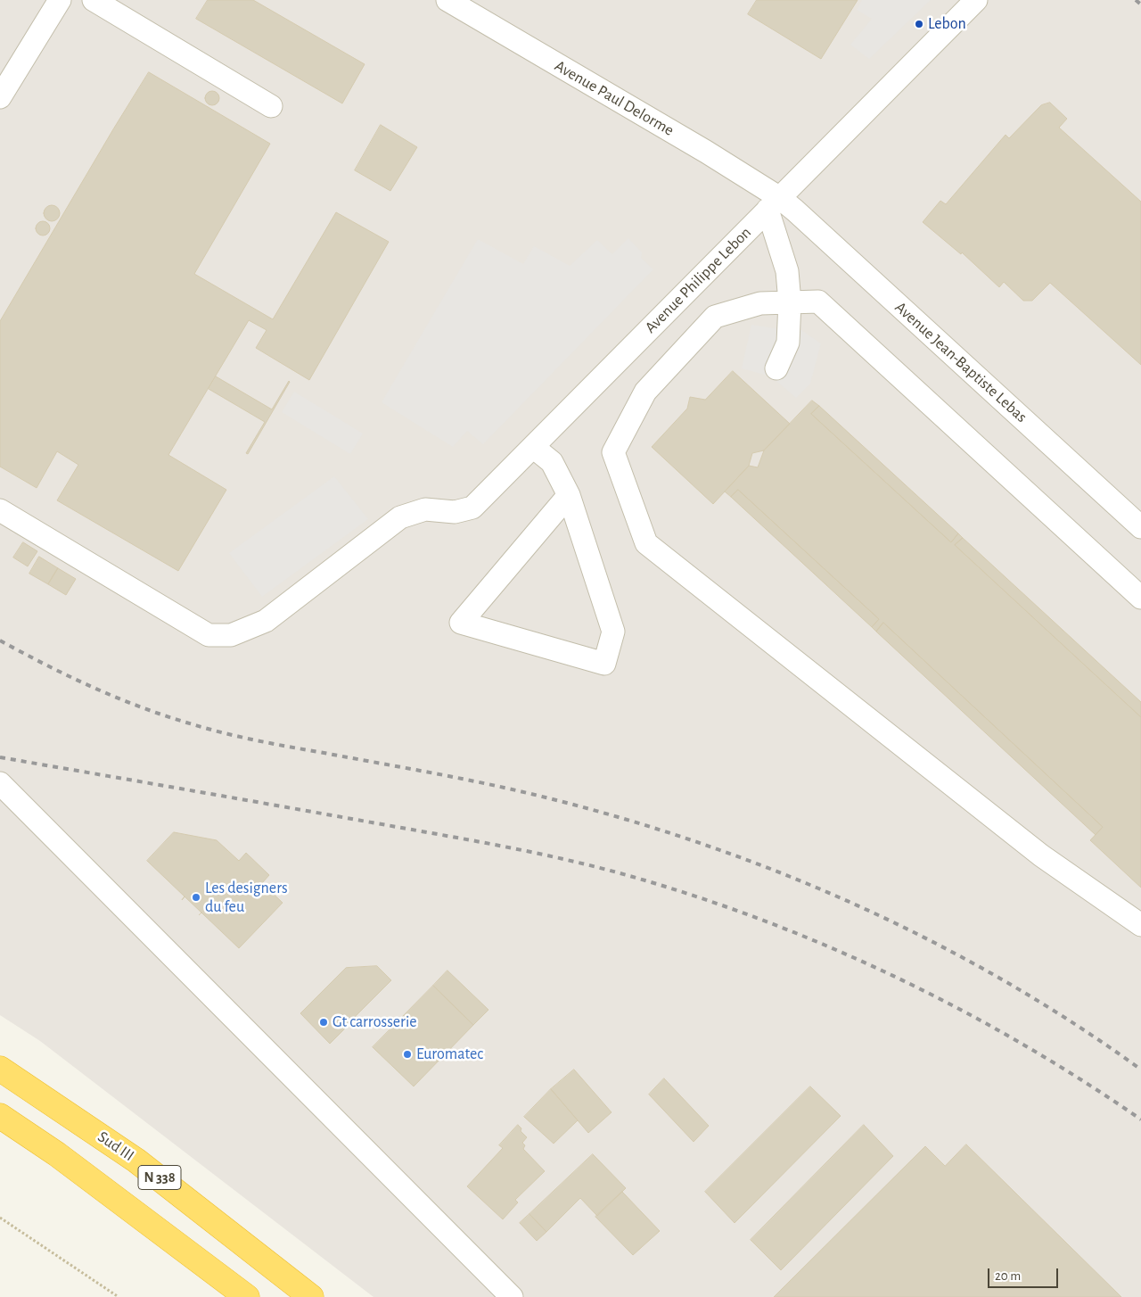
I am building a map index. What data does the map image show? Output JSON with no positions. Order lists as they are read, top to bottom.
{
  "streets": {
    "highway": ["Sud III", "N 338"],
    "street": ["Avenue Paul Delorme", "Avenue Philippe Lebon", "Avenue Jean-Baptiste Lebas"]
  },
  "crossings": [
    ["Avenue Paul Delorme", "Avenue Philippe Lebon"],
    ["Avenue Paul Delorme", "Avenue Jean-Baptiste Lebas"],
    ["Avenue Philippe Lebon", "Avenue Jean-Baptiste Lebas"]
  ],
  "places": [
    "Lebon",
    "Les designers du feu",
    "Gt carrosserie",
    "Euromatec"
  ],
  "scale_bar": "20 m"
}
